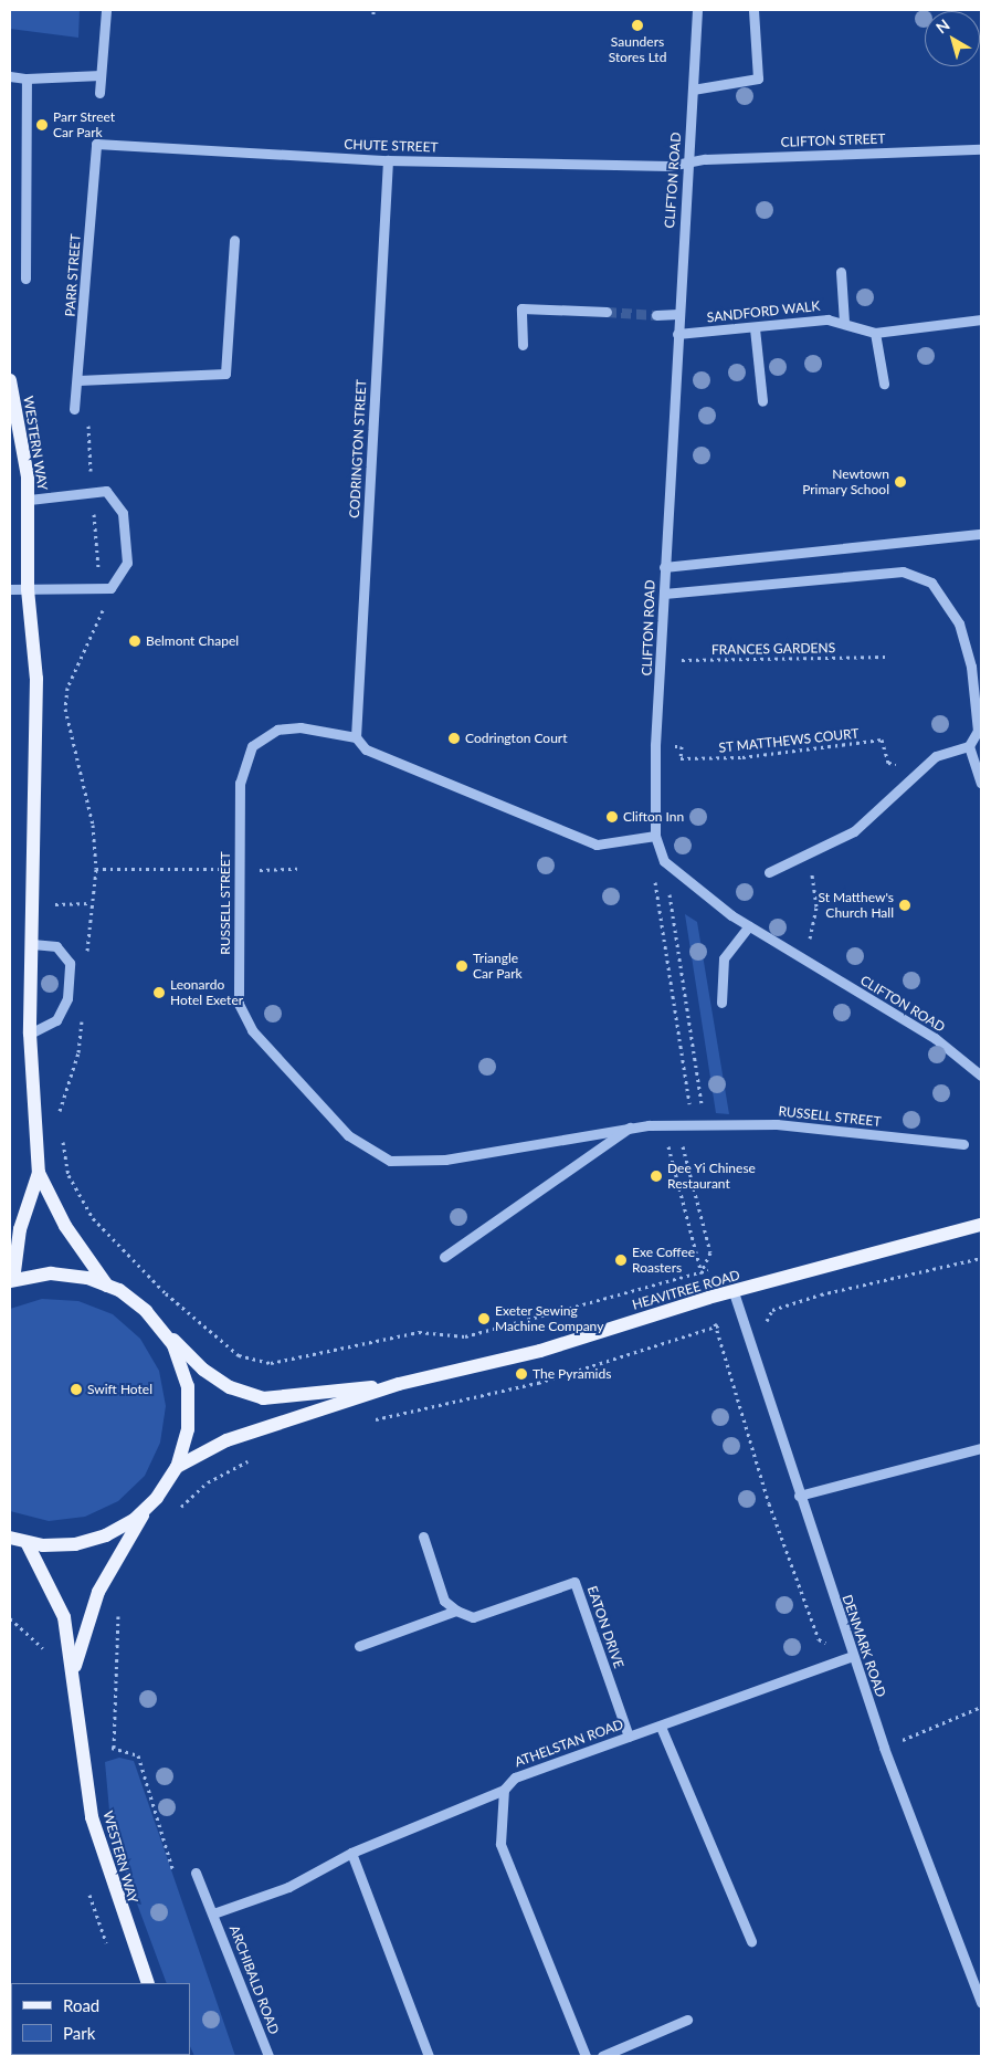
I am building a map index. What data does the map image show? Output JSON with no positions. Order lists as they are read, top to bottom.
{
  "streets": {
    "main road": ["WESTERN WAY", "HEAVITREE ROAD"],
    "street": [
      "CLIFTON STREET",
      "CHUTE STREET",
      "CLIFTON ROAD",
      "PARR STREET",
      "SANDFORD WALK",
      "CODRINGTON STREET",
      "RUSSELL STREET",
      "EATON DRIVE",
      "DENMARK ROAD",
      "ATHELSTAN ROAD",
      "ARCHIBALD ROAD"
    ],
    "path": ["FRANCES GARDENS", "ST MATTHEWS COURT"]
  },
  "crossings": [
    ["CLIFTON STREET", "CHUTE STREET"],
    ["CLIFTON STREET", "CLIFTON ROAD"],
    ["CHUTE STREET", "CLIFTON ROAD"],
    ["CHUTE STREET", "PARR STREET"],
    ["CHUTE STREET", "CODRINGTON STREET"],
    ["CLIFTON ROAD", "SANDFORD WALK"],
    ["CLIFTON ROAD", "FRANCES GARDENS"],
    ["CLIFTON ROAD", "ST MATTHEWS COURT"],
    ["CLIFTON ROAD", "RUSSELL STREET"],
    ["WESTERN WAY", "HEAVITREE ROAD"],
    ["CODRINGTON STREET", "RUSSELL STREET"],
    ["HEAVITREE ROAD", "DENMARK ROAD"],
    ["EATON DRIVE", "ATHELSTAN ROAD"],
    ["DENMARK ROAD", "ATHELSTAN ROAD"],
    ["ATHELSTAN ROAD", "ARCHIBALD ROAD"]
  ],
  "places": [
    "Saunders Stores Ltd",
    "Parr Street Car Park",
    "Newtown Primary School",
    "Belmont Chapel",
    "Codrington Court",
    "Clifton Inn",
    "St Matthew's Church Hall",
    "Triangle Car Park",
    "Leonardo Hotel Exeter",
    "Dee Yi Chinese Restaurant",
    "Exe Coffee Roasters",
    "Exeter Sewing Machine Company",
    "The Pyramids",
    "Swift Hotel"
  ],
  "legend": ["Road", "Park"],
  "north": "top left"
}
